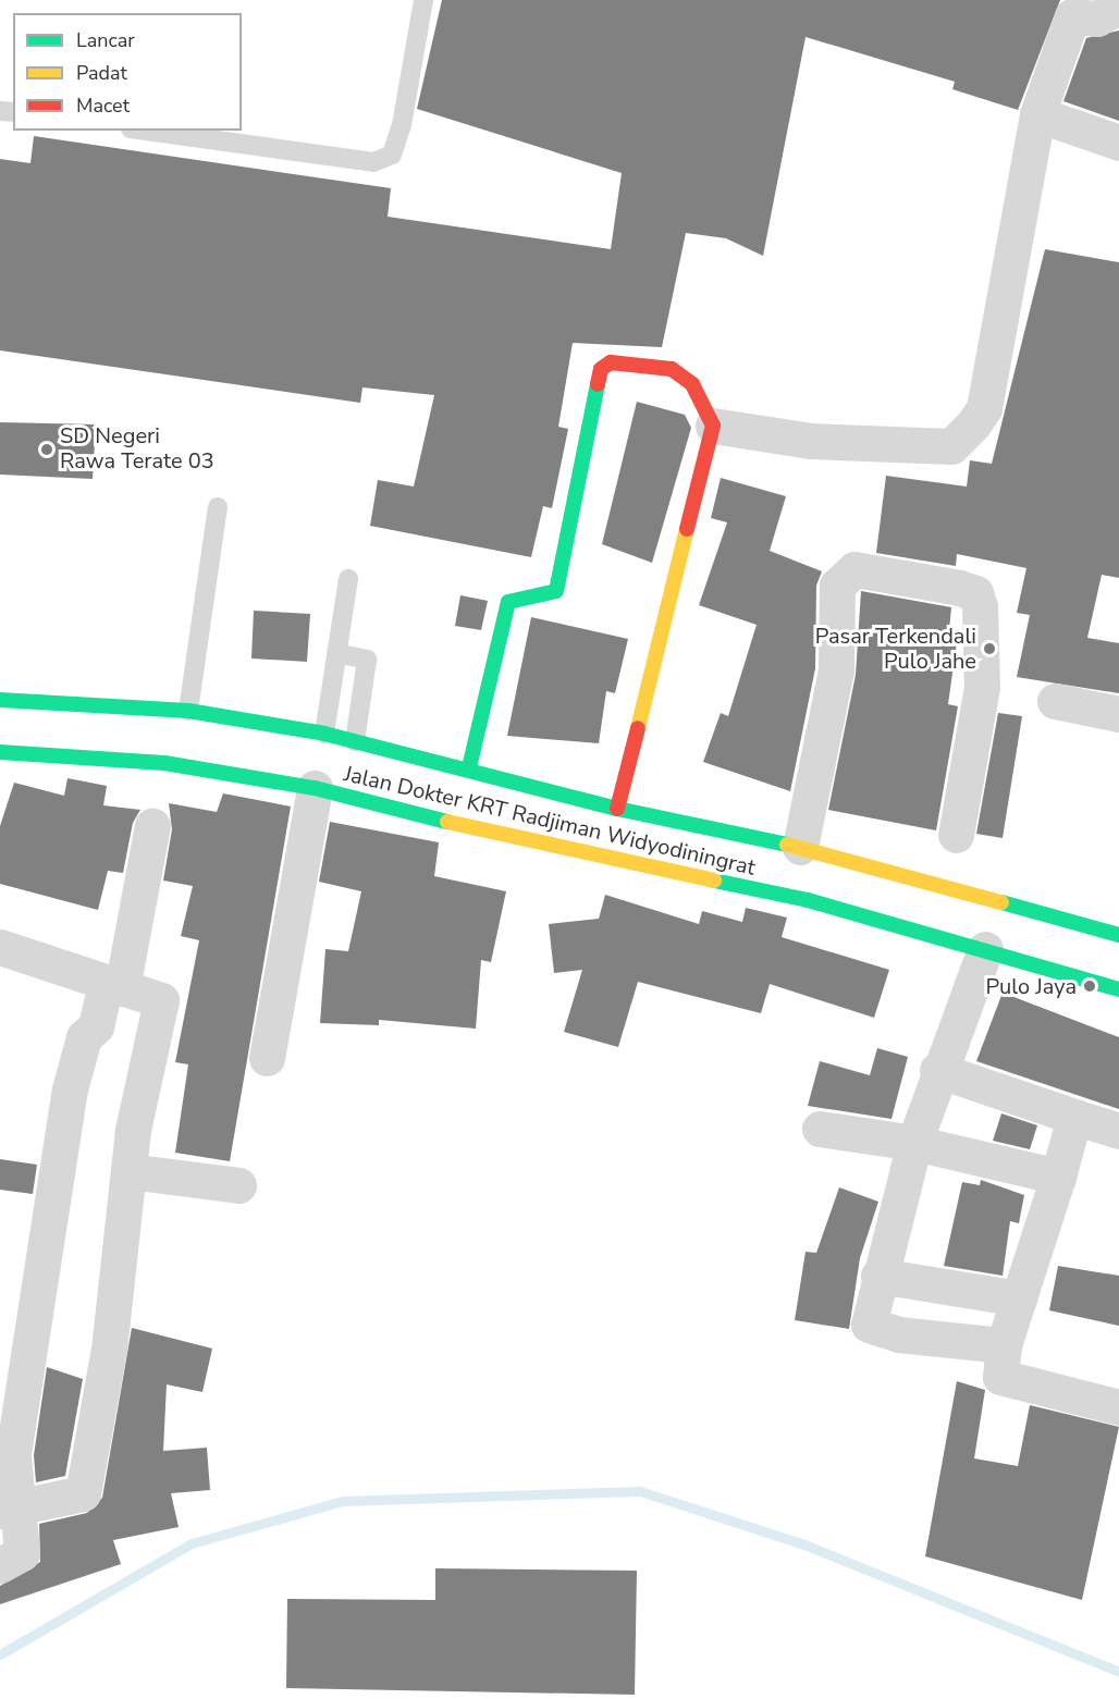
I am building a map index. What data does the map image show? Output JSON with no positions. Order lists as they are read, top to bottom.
{
  "streets": {
    "main road": ["Jalan Dokter KRT Radjiman Widyodiningrat"]
  },
  "places": ["SD Negeri Rawa Terate 03", "Pasar Terkendali Pulo Jahe", "Pulo Jaya"],
  "legend": ["Lancar", "Padat", "Macet"]
}
